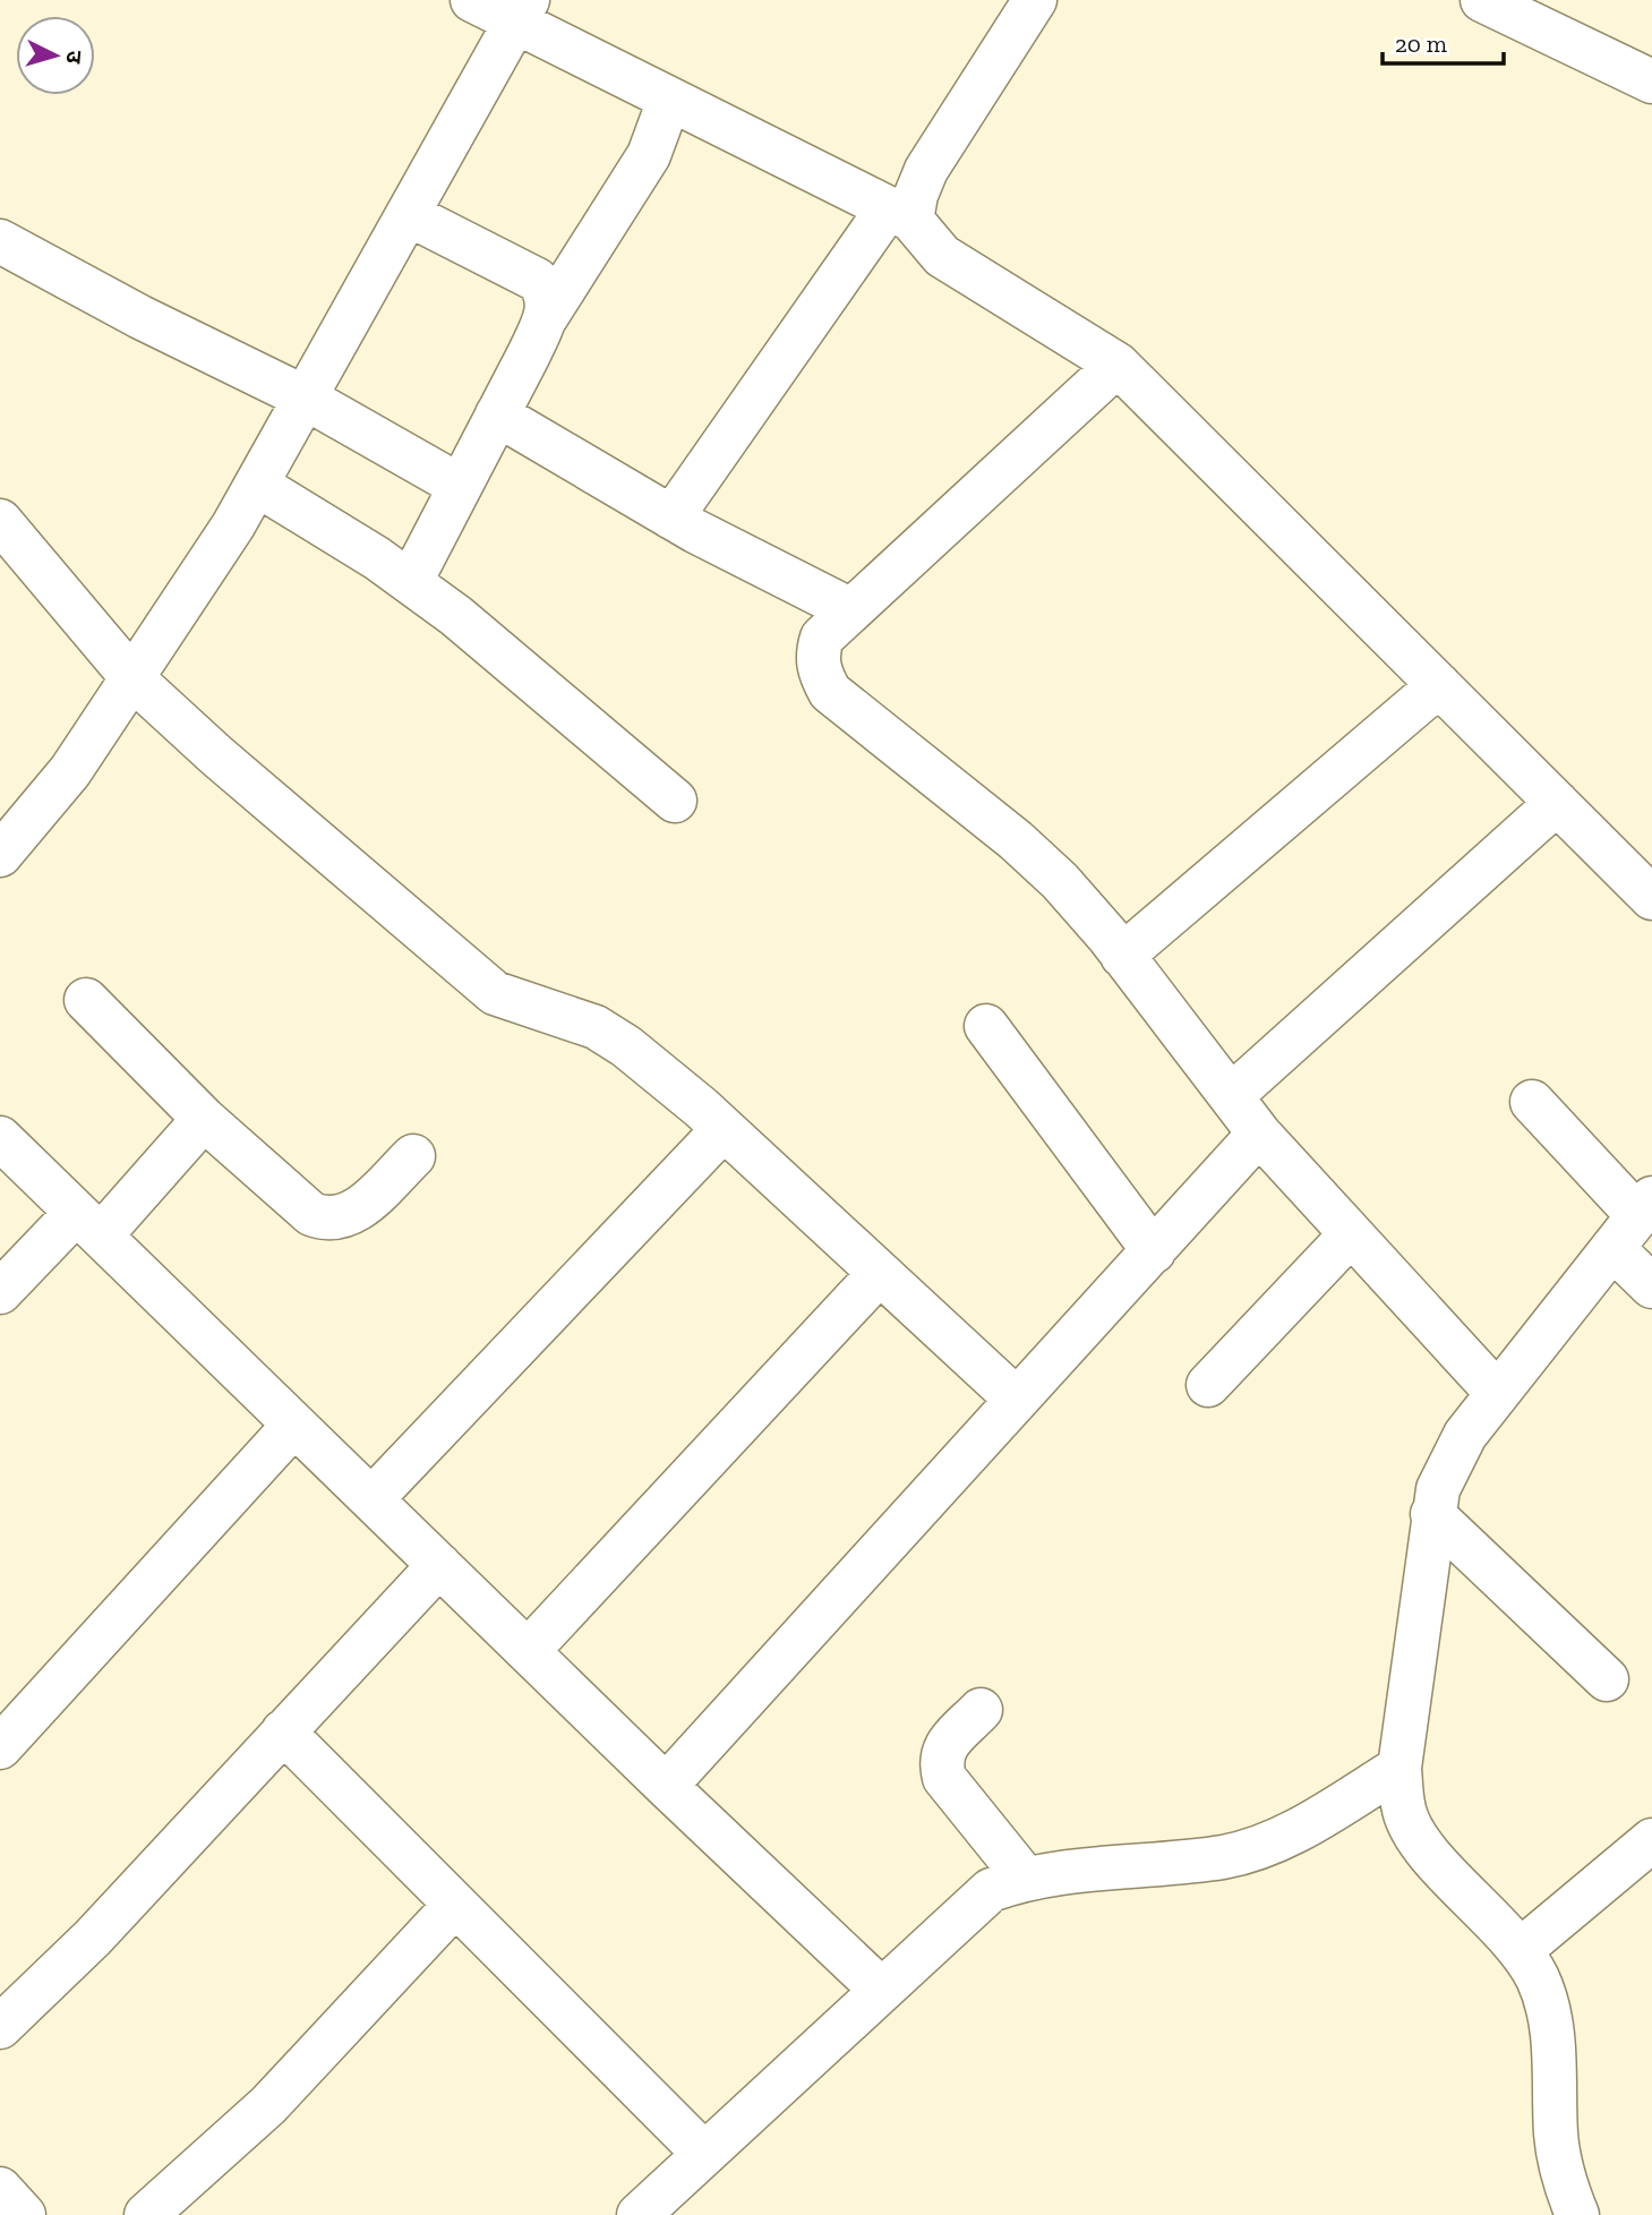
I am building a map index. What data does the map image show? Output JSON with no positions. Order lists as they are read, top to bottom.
{
  "scale_bar": "20 m",
  "north": "right"
}
